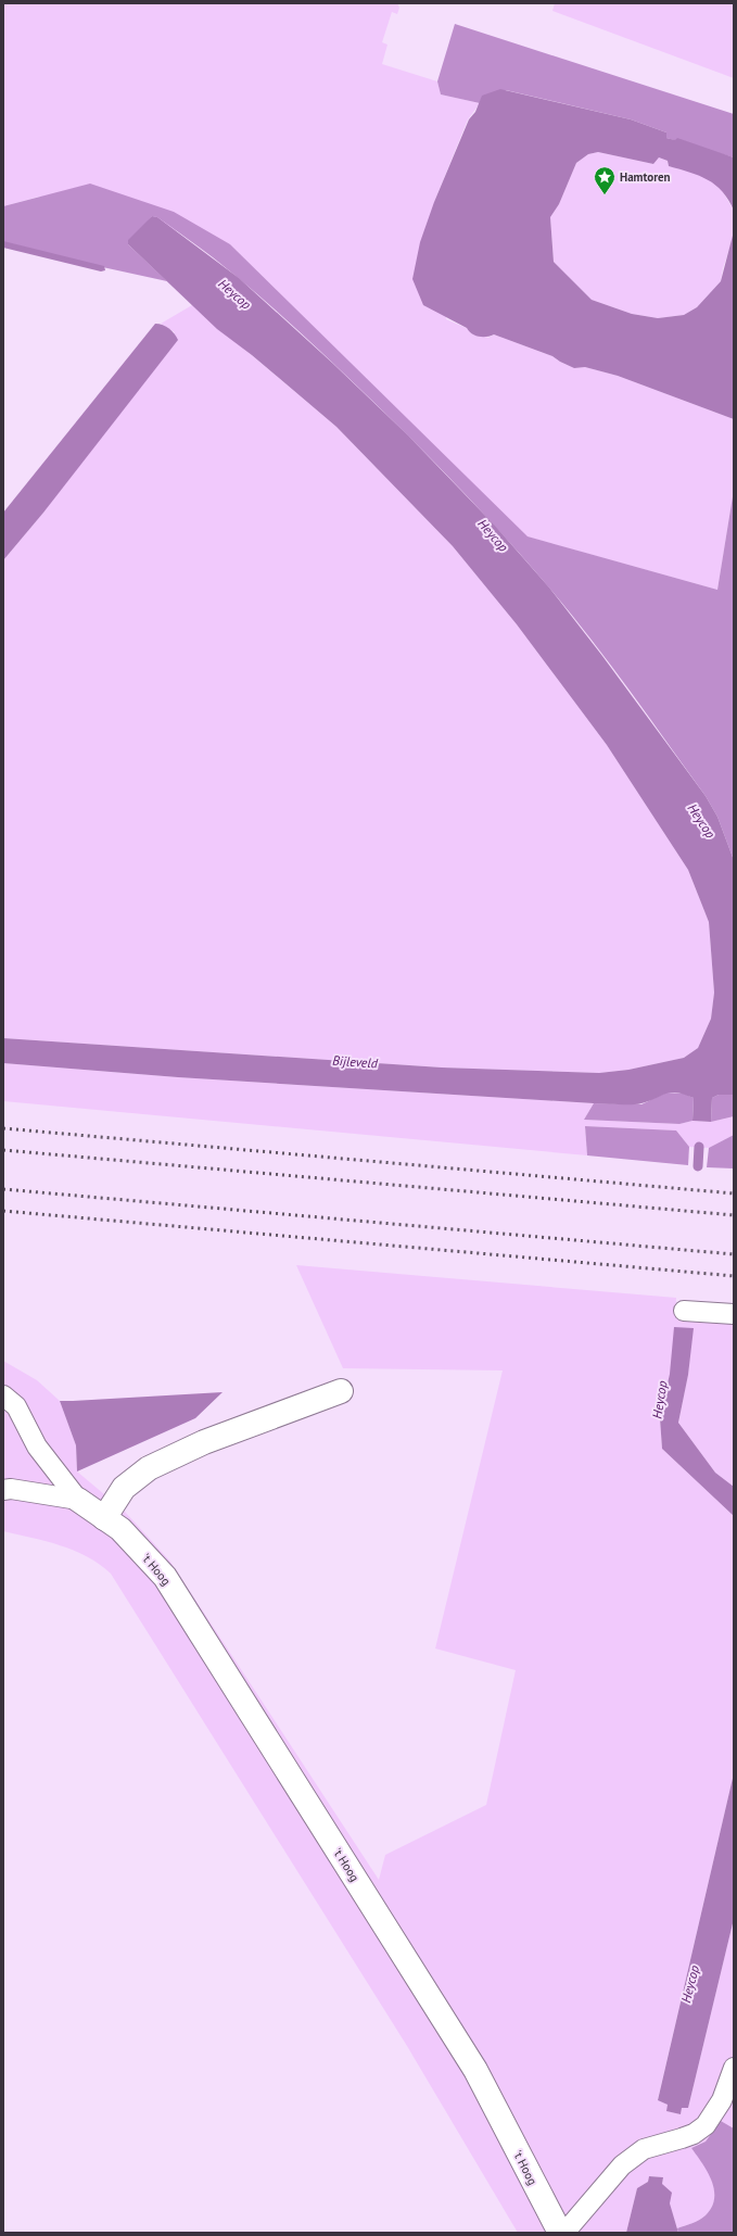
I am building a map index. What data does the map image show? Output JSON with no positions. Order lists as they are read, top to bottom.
{
  "streets": {
    "street": ["'t Hoog"]
  },
  "water": ["Heycop", "Bijleveld"],
  "places": {
    "place": ["Hamtoren"]
  }
}
